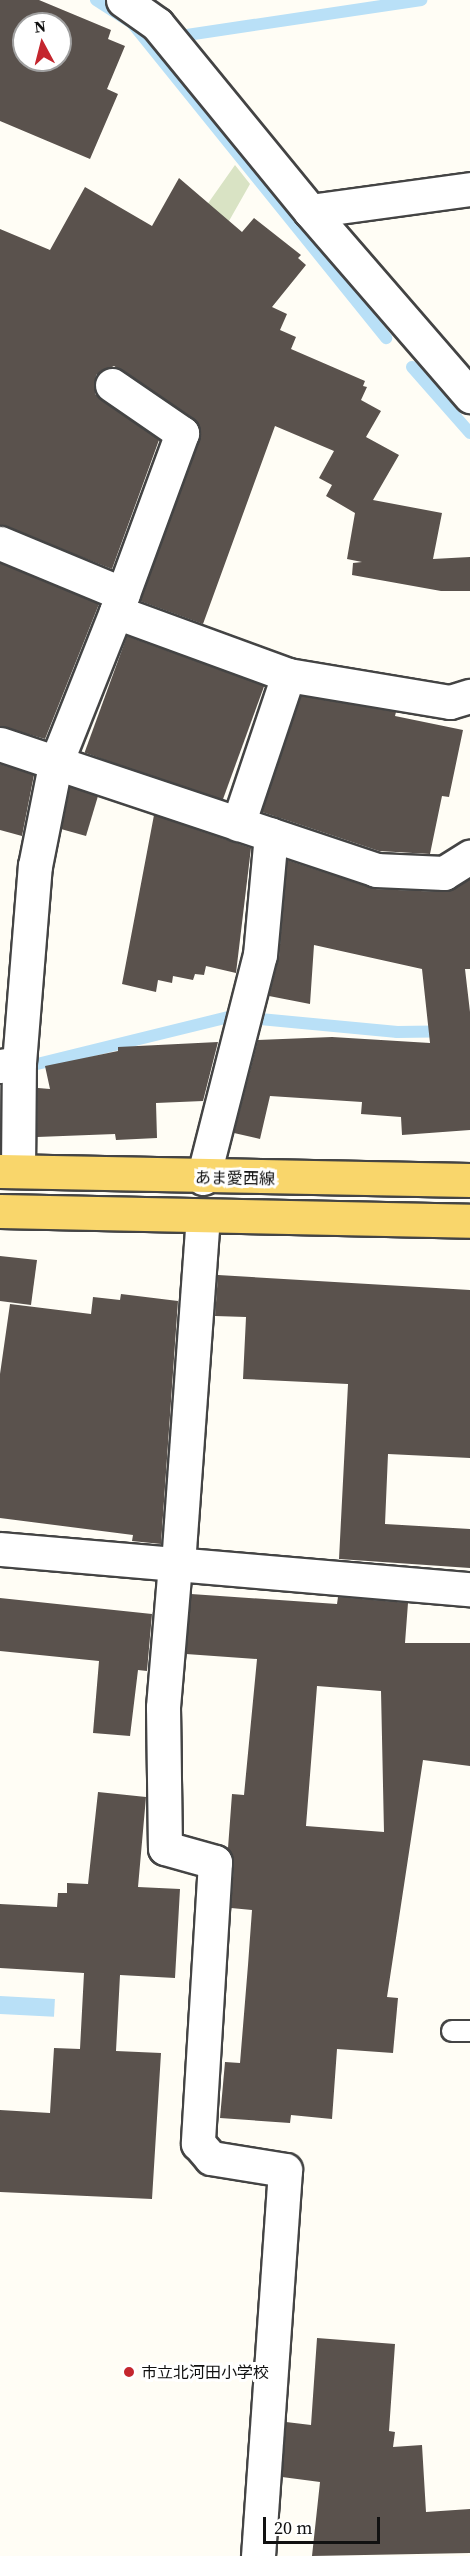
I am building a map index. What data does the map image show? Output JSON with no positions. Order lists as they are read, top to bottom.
{
  "streets": {
    "main road": ["あま愛西線"]
  },
  "places": ["市立北河田小学校"],
  "scale_bar": "20 m",
  "north": "top"
}
